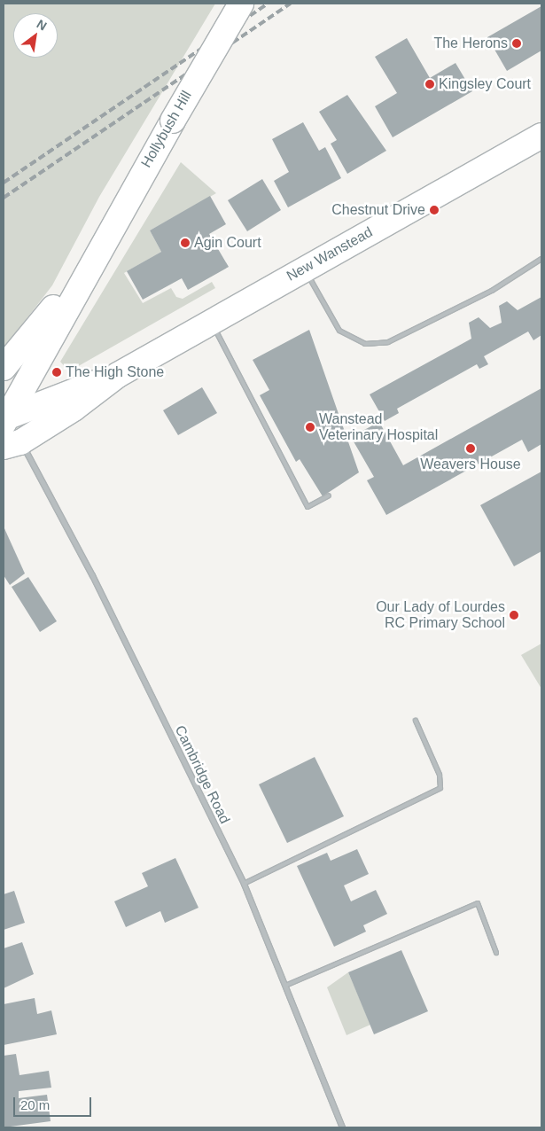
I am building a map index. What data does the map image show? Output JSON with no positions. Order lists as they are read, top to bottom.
{
  "streets": {
    "main road": ["Hollybush Hill", "New Wanstead"],
    "street": ["Cambridge Road"]
  },
  "crossings": [
    ["Hollybush Hill", "New Wanstead"],
    ["New Wanstead", "Cambridge Road"]
  ],
  "places": [
    "The Herons",
    "Kingsley Court",
    "Chestnut Drive",
    "Agin Court",
    "The High Stone",
    "Wanstead Veterinary Hospital",
    "Weavers House",
    "Our Lady of Lourdes RC Primary School"
  ],
  "scale_bar": "20 m",
  "north": "top right"
}
